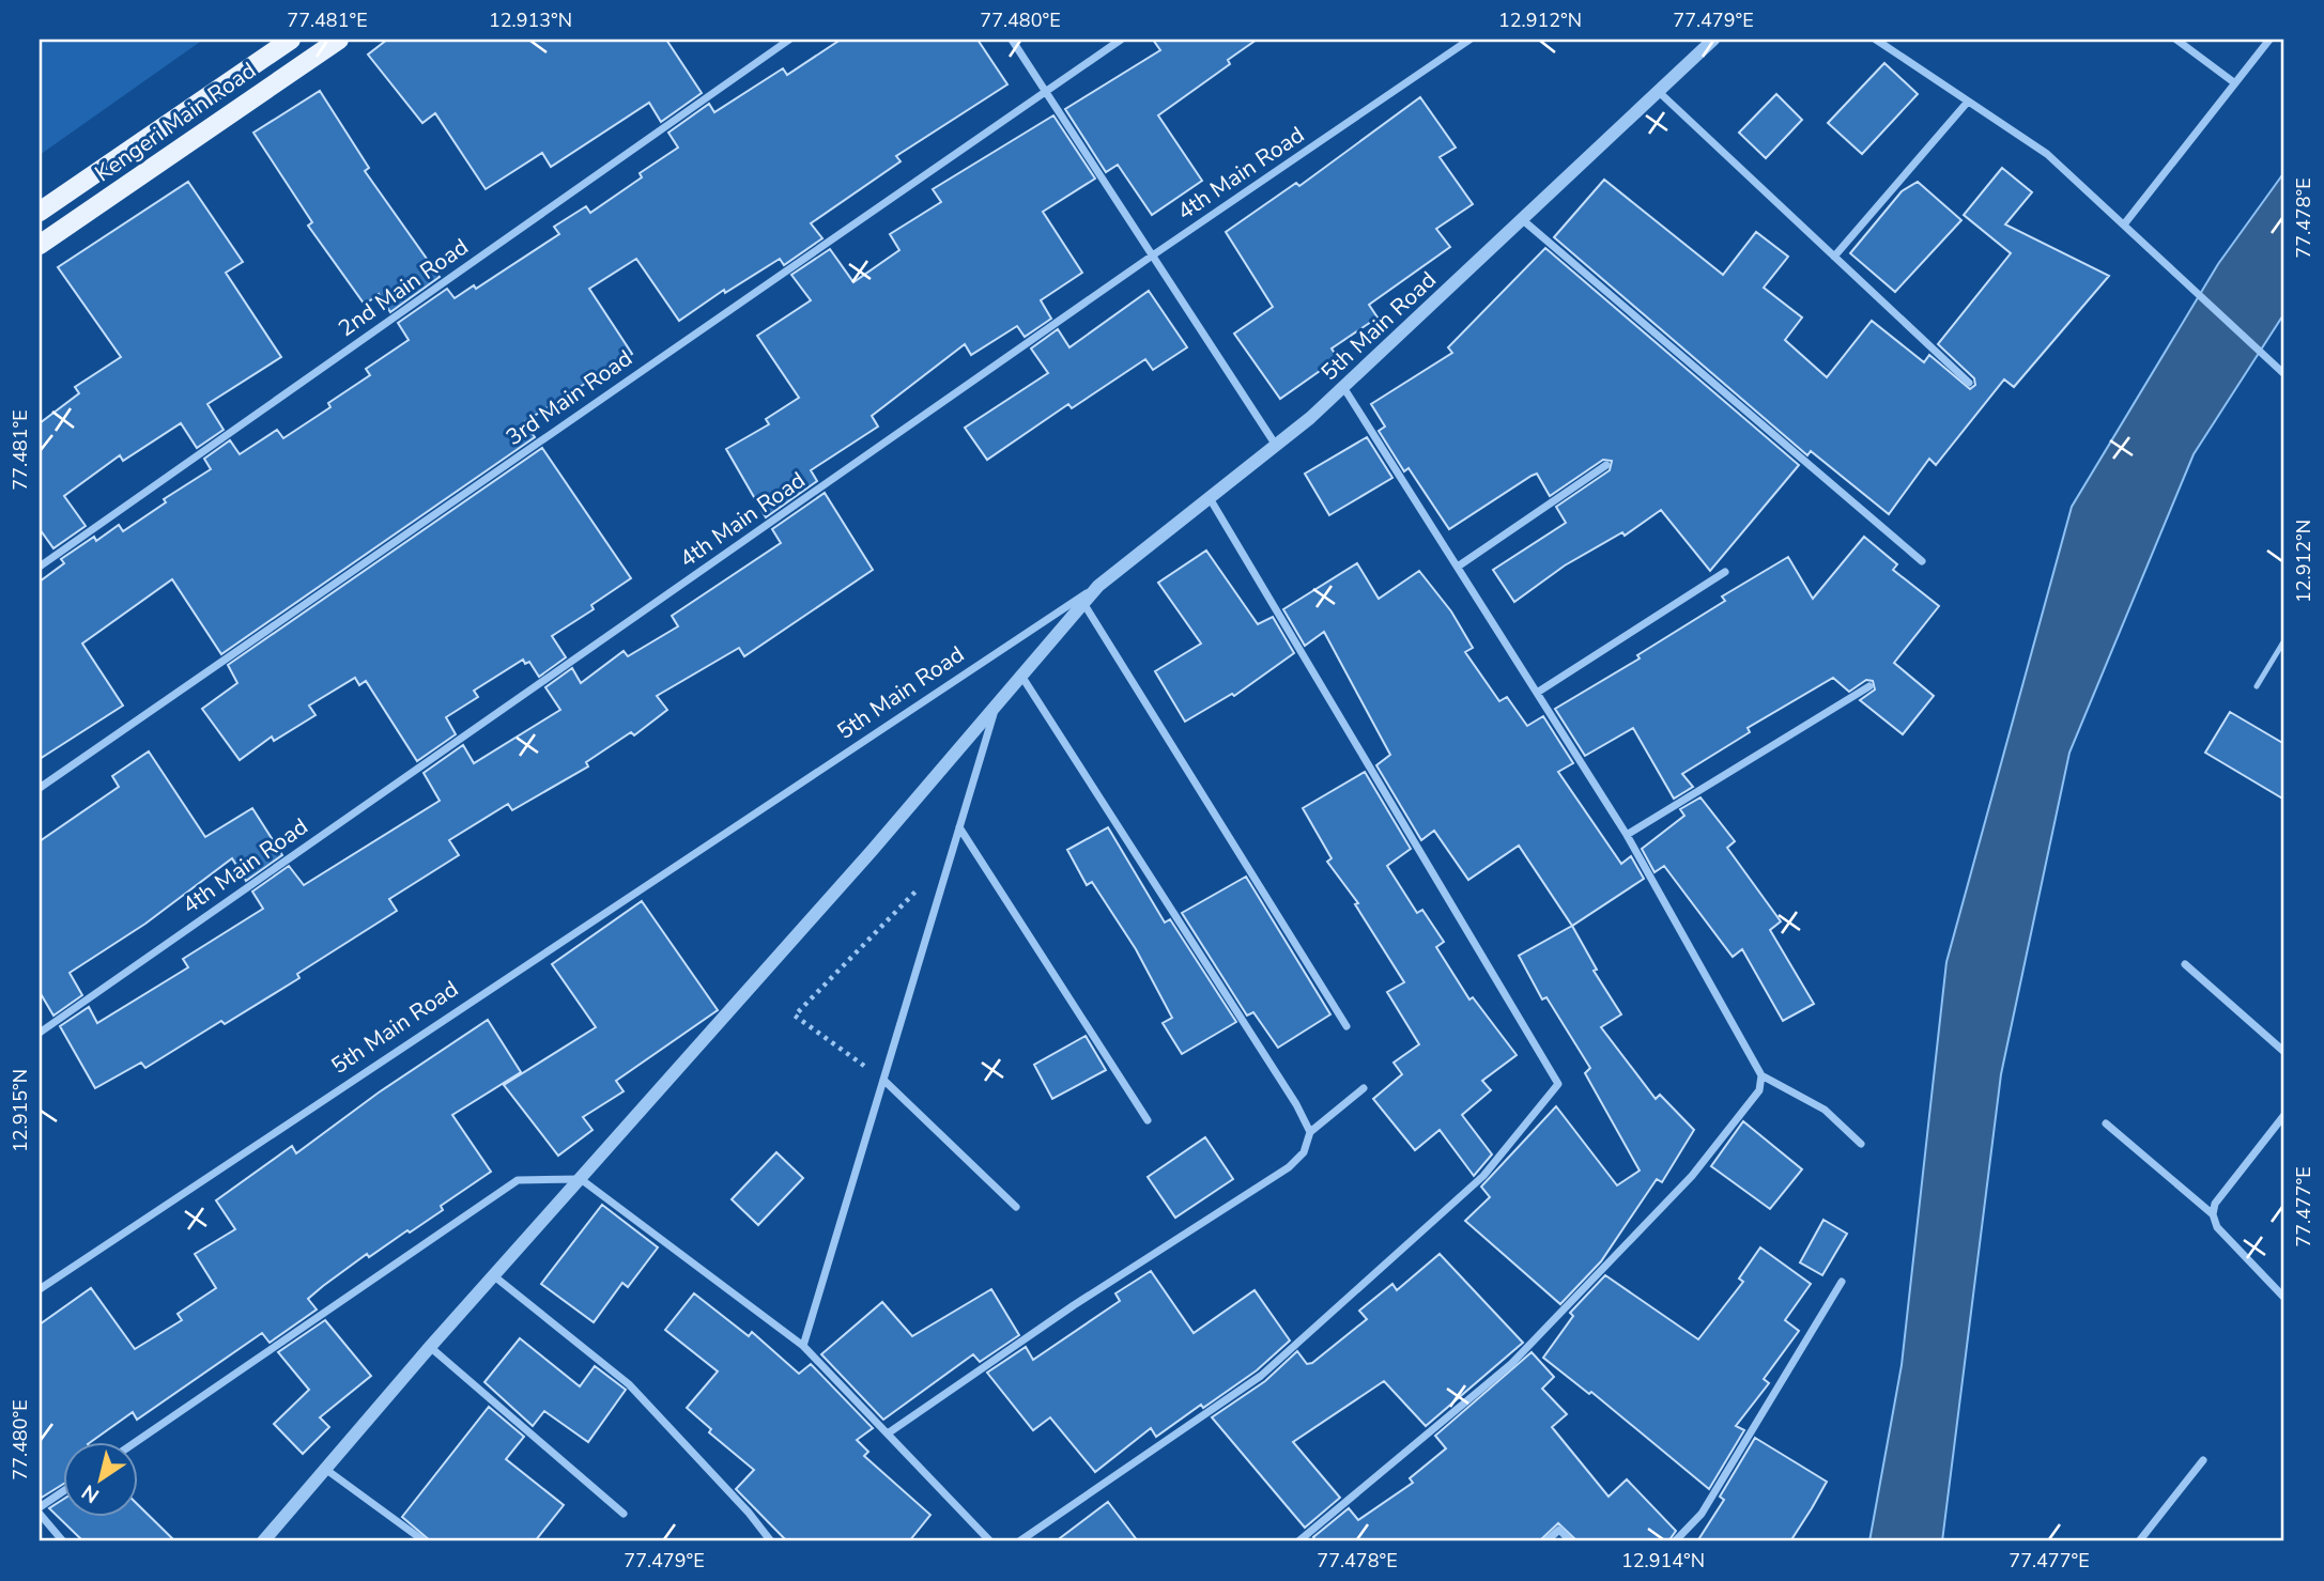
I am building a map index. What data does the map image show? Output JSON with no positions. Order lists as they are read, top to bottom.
{
  "streets": {
    "main road": ["Kengeri Main Road"],
    "street": [
      "4th Main Road",
      "2nd Main Road",
      "5th Main Road",
      "3rd Main Road"
    ]
  },
  "north": "bottom left",
  "coordinates": [
    "77.481°E",
    "12.913°N",
    "77.480°E",
    "12.912°N",
    "77.479°E",
    "77.478°E",
    "12.915°N",
    "77.477°E",
    "12.914°N"
  ]
}
